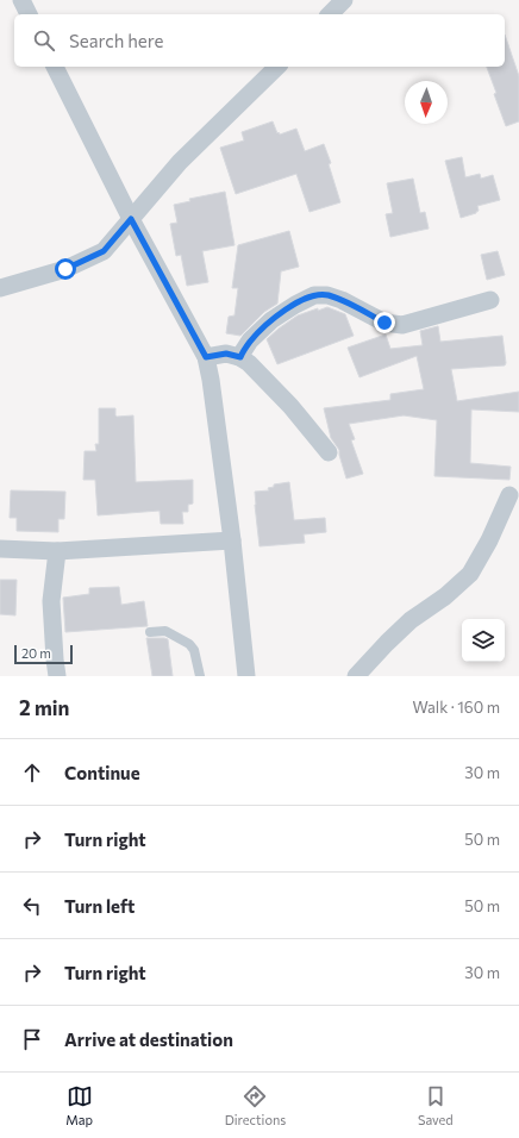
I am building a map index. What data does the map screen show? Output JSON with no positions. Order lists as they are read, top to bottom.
{
  "scale_bar": "20 m",
  "north": "bottom",
  "page": {
    "search": "Search here",
    "scale": "20 m",
    "heading": ["2 min", "Walk · 160 m"],
    "list": [
      ["Continue", "30 m"],
      ["Turn right", "50 m"],
      ["Turn left", "50 m"],
      ["Turn right", "30 m"],
      "Arrive at destination"
    ],
    "nav": ["Map", "Directions", "Saved"]
  }
}
